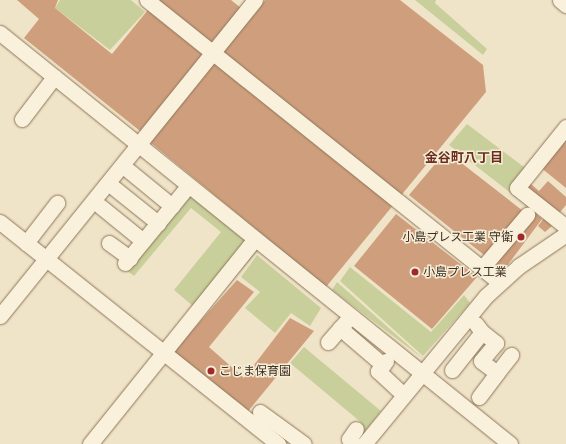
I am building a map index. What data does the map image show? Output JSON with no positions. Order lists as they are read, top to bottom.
{
  "districts": ["金谷町八丁目"],
  "places": ["小島プレス工業 守衛", "小島プレス工業", "こじま保育園"]
}
